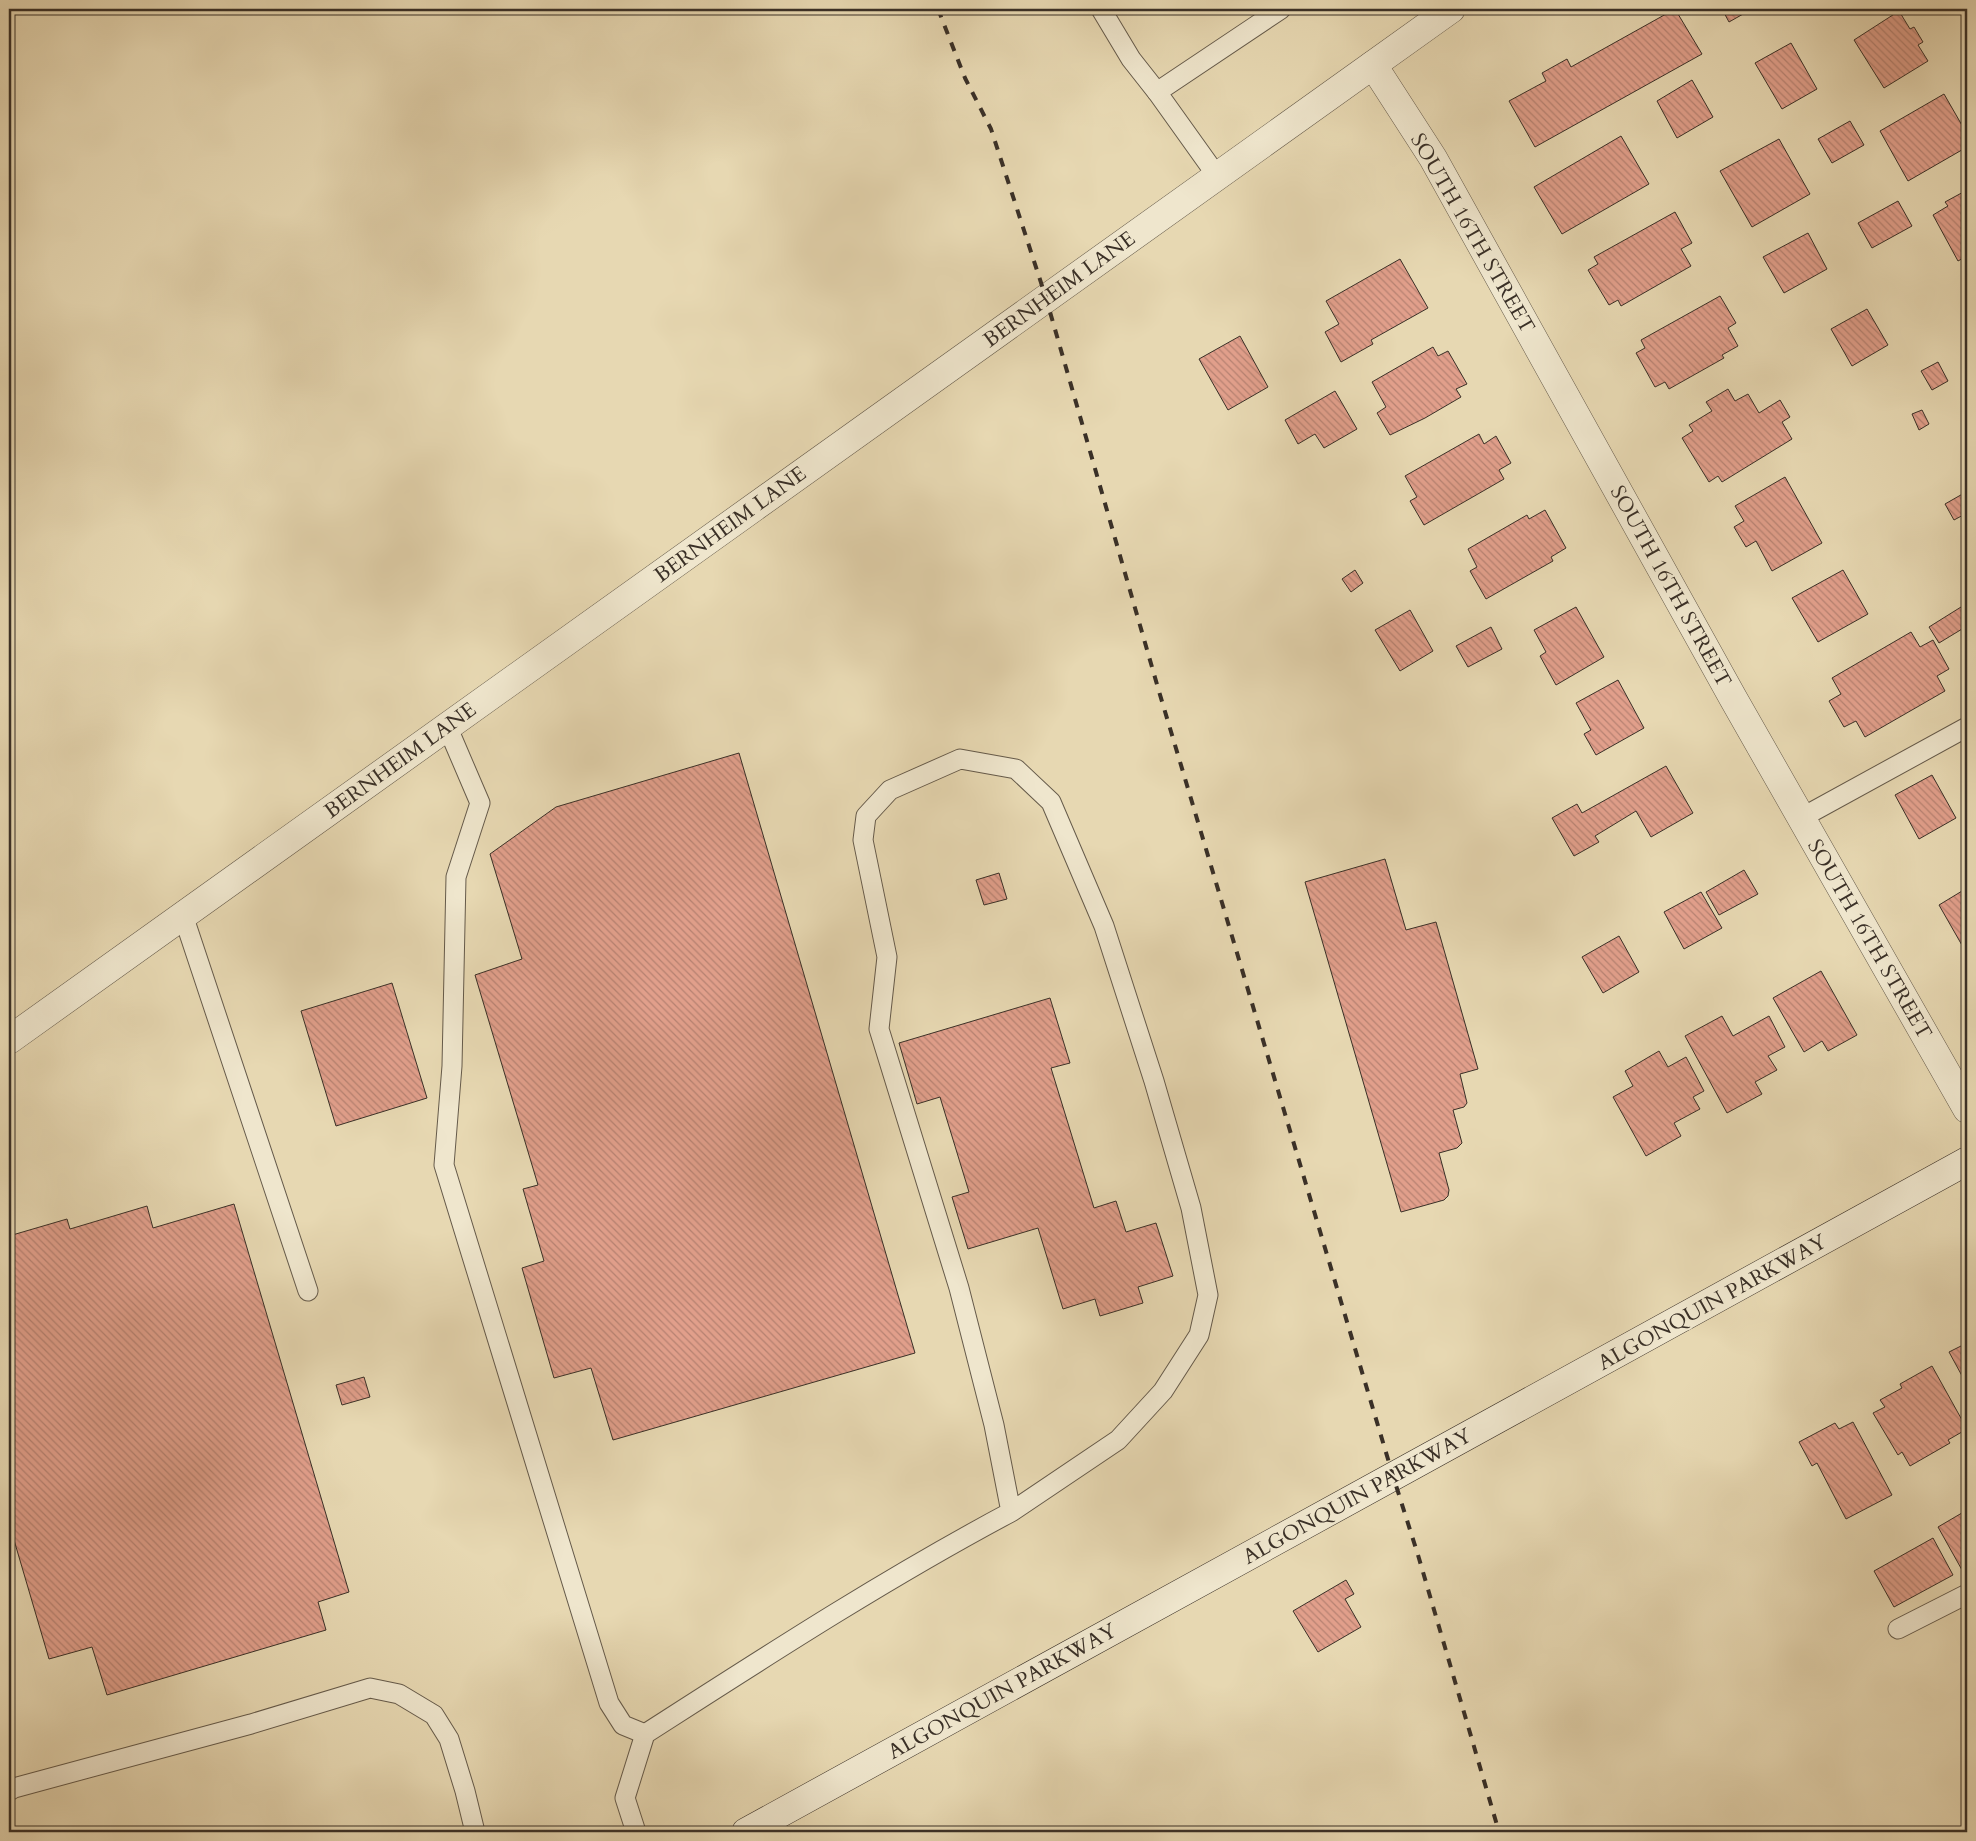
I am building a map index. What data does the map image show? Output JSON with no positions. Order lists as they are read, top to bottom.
{
  "streets": {
    "street": ["SOUTH 16TH STREET", "BERNHEIM LANE", "ALGONQUIN PARKWAY"]
  },
  "crossings": [
    ["SOUTH 16TH STREET", "BERNHEIM LANE"]
  ]
}
